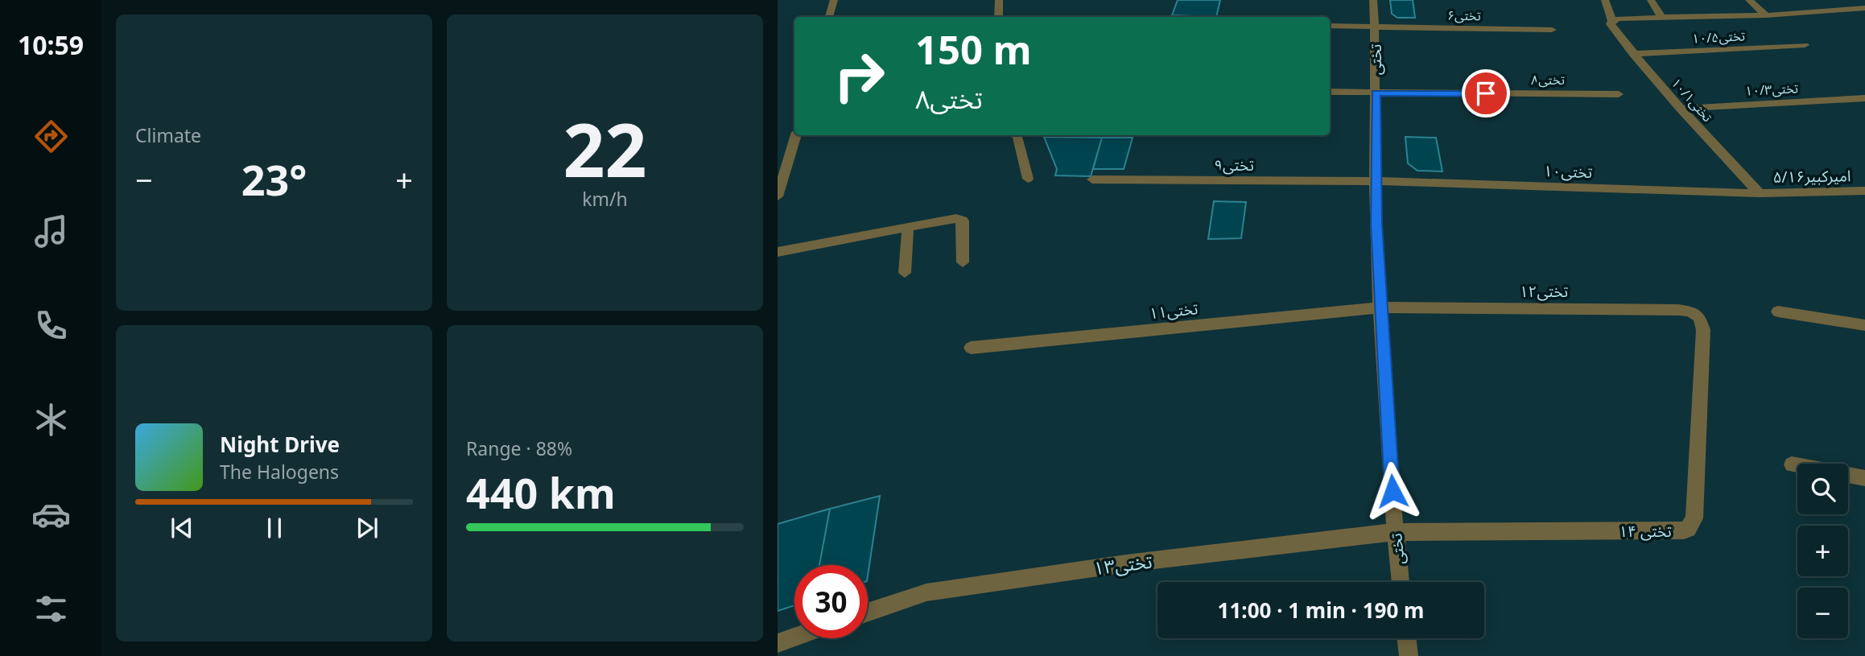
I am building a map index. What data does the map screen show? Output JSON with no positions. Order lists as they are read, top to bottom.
{
  "streets": {
    "street": [
      "تختی۶",
      "تختی۱۰/۵",
      "تختی",
      "تختی۸",
      "تختی۱۰/۳",
      "تختی۱۰/۱",
      "تختی۹",
      "تختی۱۰",
      "امیرکبیر۵/۱۶",
      "تختی۱۲",
      "تختی۱۱",
      "تختی ۱۴",
      "تختی۱۳"
    ]
  },
  "crossings": [
    ["تختی۶", "تختی"],
    ["تختی۱۰/۵", "تختی۱۰/۱"],
    ["تختی", "تختی۸"],
    ["تختی", "تختی۹"],
    ["تختی", "تختی۱۰"],
    ["تختی", "تختی۱۲"],
    ["تختی", "تختی۱۱"],
    ["تختی", "تختی ۱۴"],
    ["تختی", "تختی۱۳"],
    ["تختی۱۰/۳", "تختی۱۰/۱"],
    ["تختی۱۰/۱", "تختی۱۰"],
    ["تختی۱۰/۱", "امیرکبیر۵/۱۶"],
    ["تختی۹", "تختی۱۰"],
    ["تختی۱۰", "امیرکبیر۵/۱۶"],
    ["تختی۱۲", "تختی۱۱"],
    ["تختی۱۲", "تختی ۱۴"],
    ["تختی ۱۴", "تختی۱۳"]
  ],
  "page": {
    "tabs": "10:59",
    "tile": [
      "Climate",
      ["22", "km/h"],
      ["Range · 88%", "440 km"]
    ],
    "turn": ["150 m", "تختی۸"],
    "heat": ["−", "23°", "+"],
    "song": ["Night Drive", "The Halogens"],
    "map_buttons": ["+", "−"],
    "limit": "30",
    "trip": "11:00 · 1 min · 190 m"
  }
}
